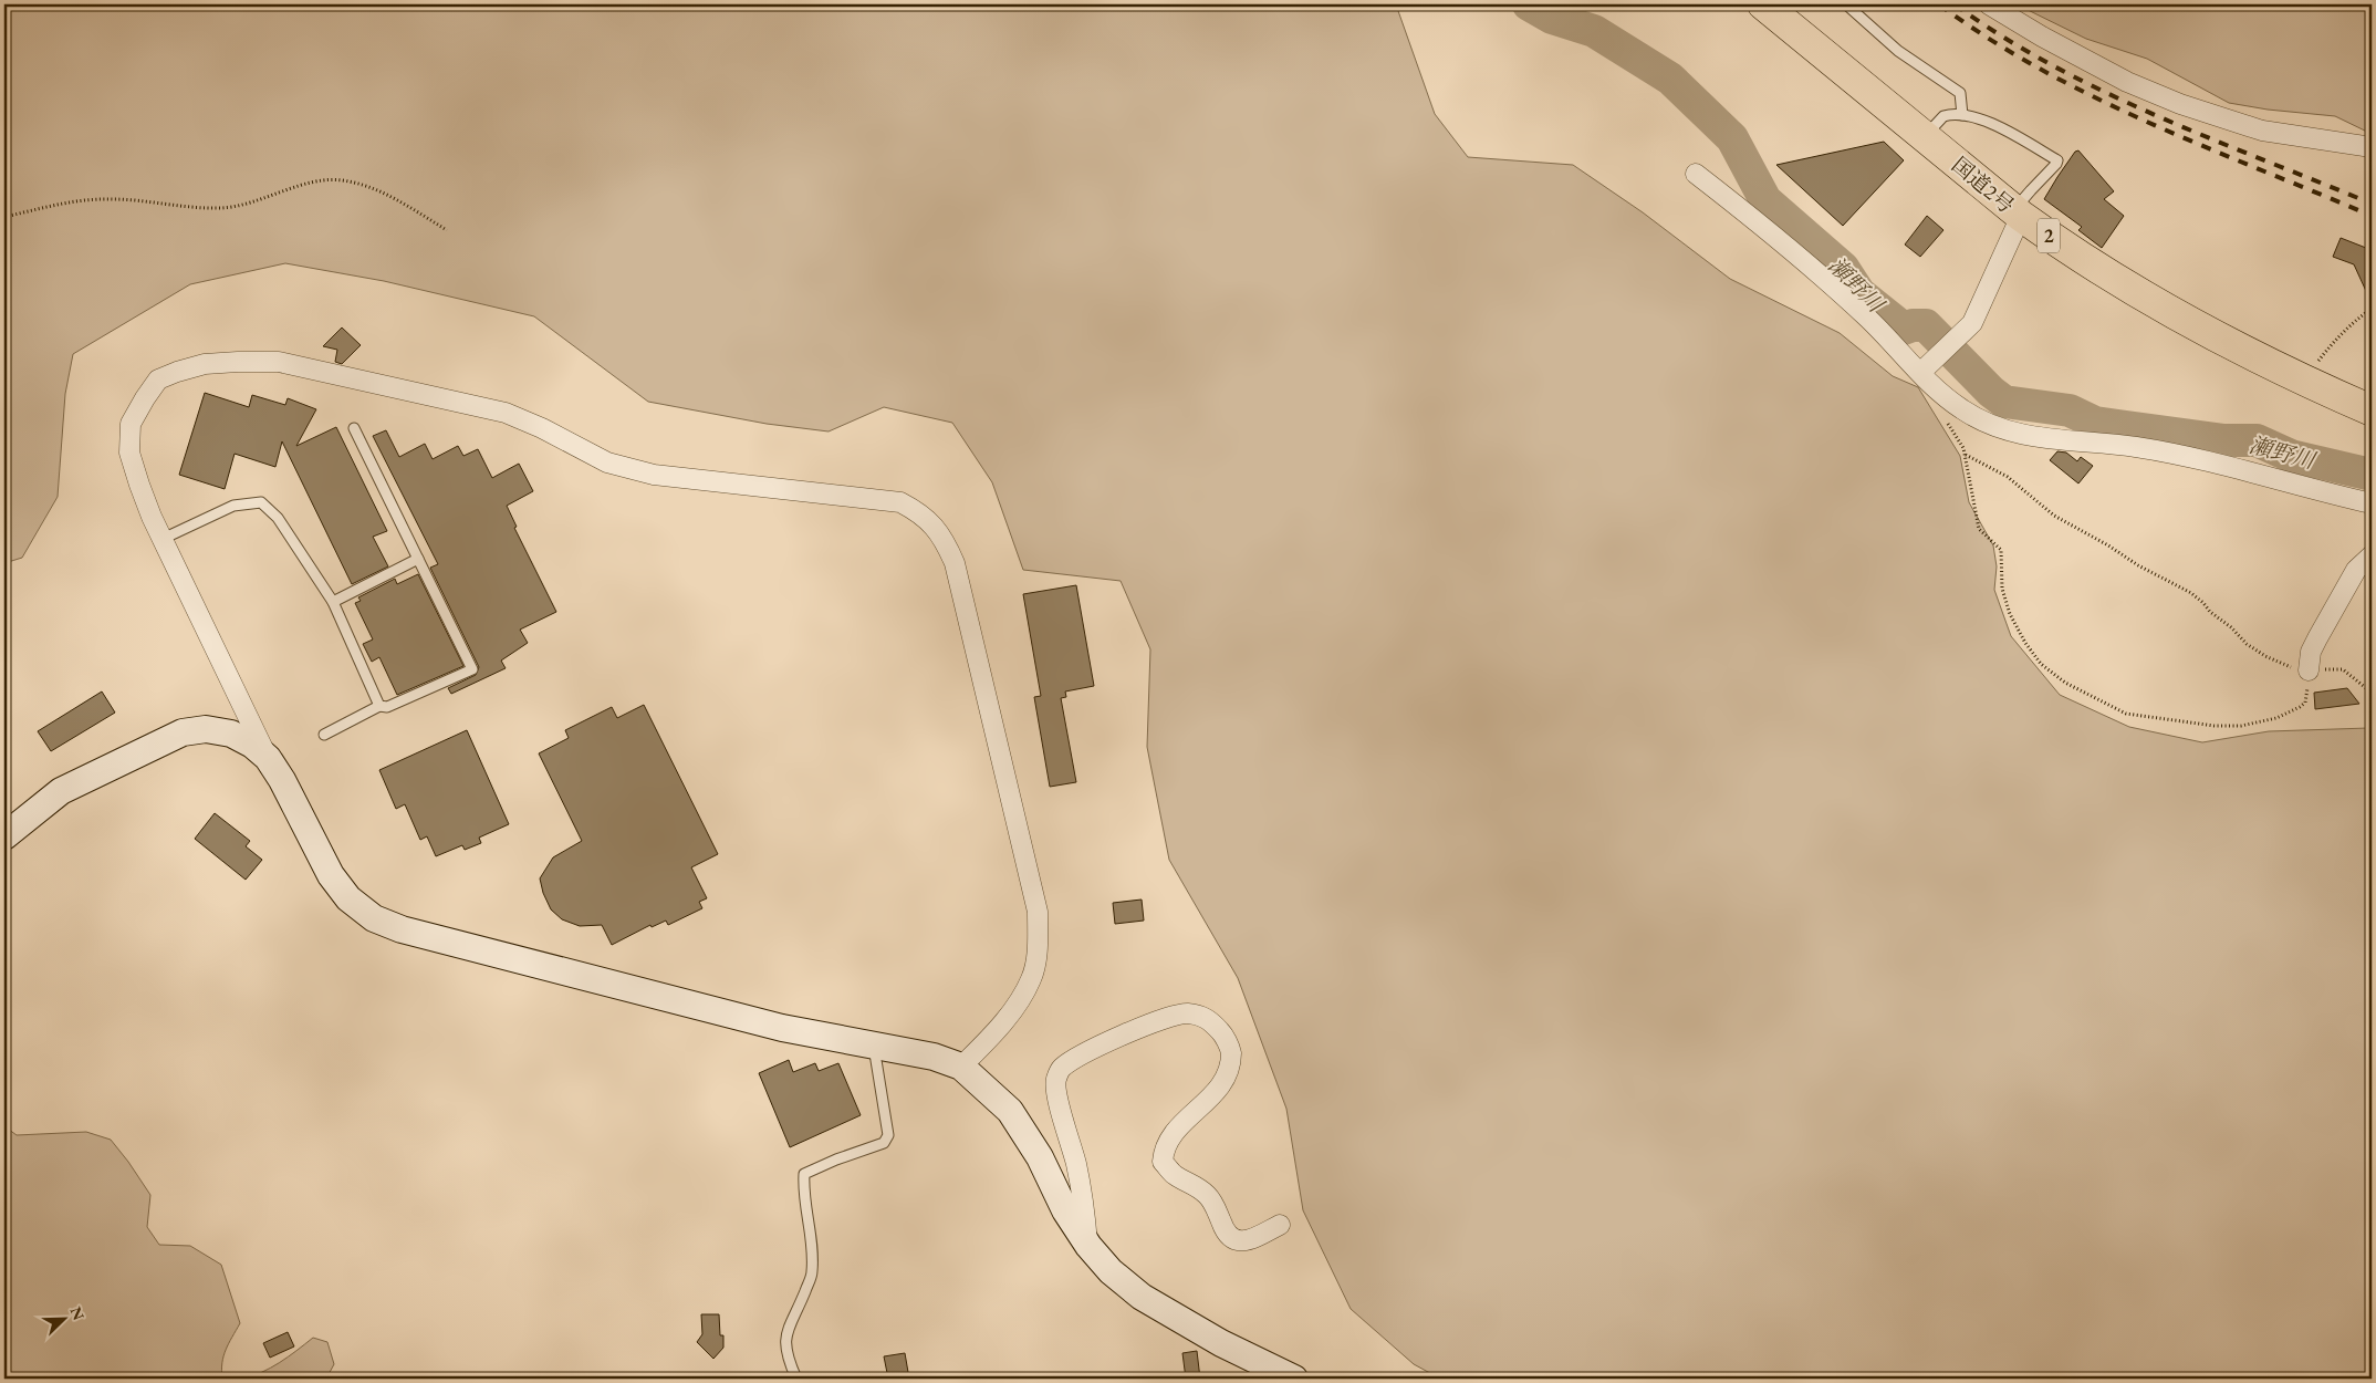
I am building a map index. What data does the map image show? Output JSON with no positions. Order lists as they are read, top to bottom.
{
  "streets": {
    "highway": ["国道2号", "2"]
  },
  "water": ["瀬野川"],
  "north": "top right"
}
